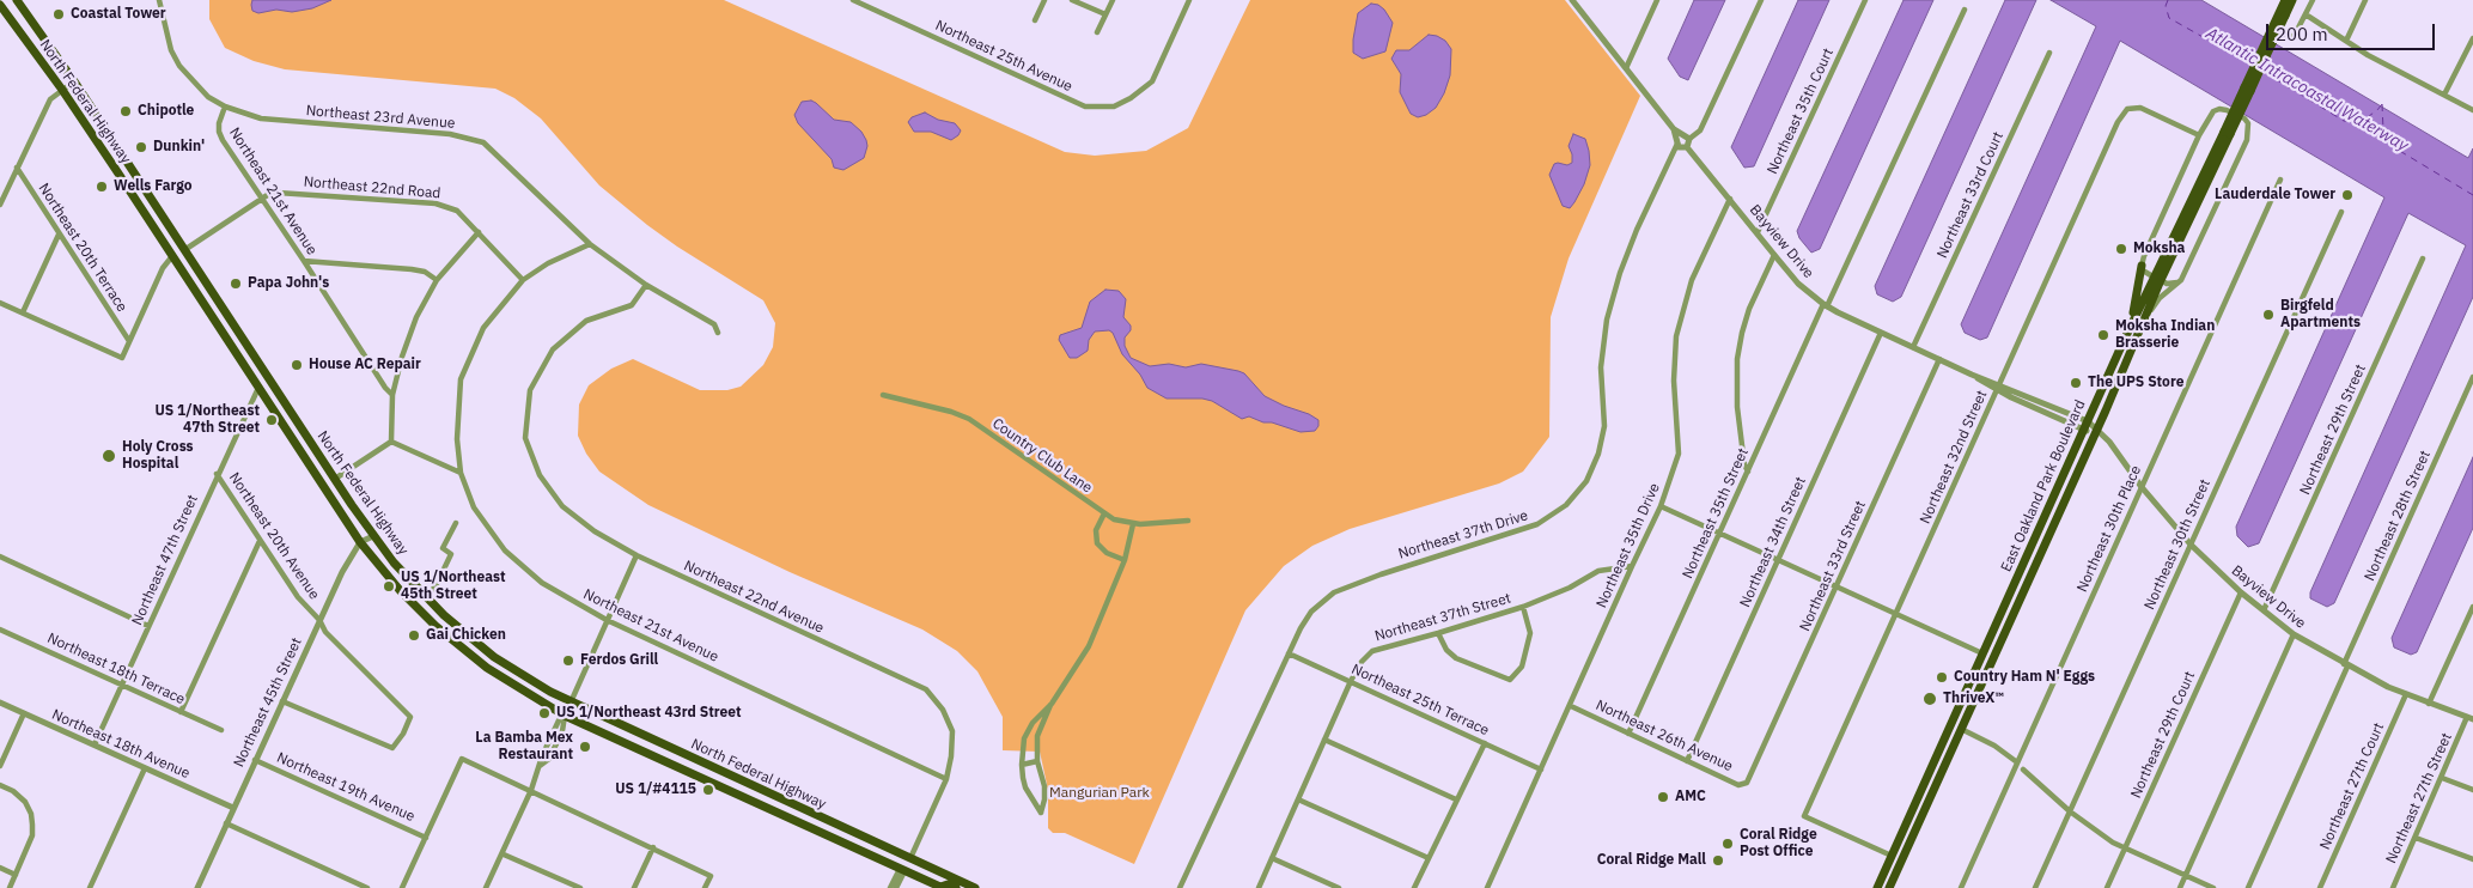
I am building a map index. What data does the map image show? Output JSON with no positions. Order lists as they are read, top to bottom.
{
  "streets": {
    "main road": ["North Federal Highway", "East Oakland Park Boulevard"],
    "street": [
      "Northeast 25th Avenue",
      "Northeast 35th Court",
      "Northeast 23rd Avenue",
      "Northeast 22nd Road",
      "Northeast 21st Avenue",
      "Northeast 33rd Court",
      "Bayview Drive",
      "Northeast 20th Terrace",
      "Northeast 29th Street",
      "Country Club Lane",
      "Northeast 32nd Street",
      "Northeast 35th Street",
      "Northeast 28th Street",
      "Northeast 30th Place",
      "Northeast 37th Drive",
      "Northeast 20th Avenue",
      "Northeast 34th Street",
      "Northeast 30th Street",
      "Northeast 35th Drive",
      "Northeast 47th Street",
      "Northeast 33rd Street",
      "Northeast 22nd Avenue",
      "Northeast 37th Street",
      "Northeast 18th Terrace",
      "Northeast 25th Terrace",
      "Northeast 45th Street",
      "Northeast 29th Court",
      "Northeast 26th Avenue",
      "Northeast 18th Avenue",
      "Northeast 27th Court",
      "Northeast 19th Avenue",
      "Northeast 27th Street"
    ]
  },
  "crossings": [
    ["North Federal Highway", "Northeast 47th Street"],
    ["North Federal Highway", "Northeast 22nd Avenue"],
    ["North Federal Highway", "Northeast 45th Street"],
    ["Northeast 35th Court", "Bayview Drive"],
    ["Northeast 23rd Avenue", "Northeast 21st Avenue"],
    ["Northeast 23rd Avenue", "Northeast 22nd Avenue"],
    ["Northeast 22nd Road", "Northeast 21st Avenue"],
    ["Northeast 21st Avenue", "Northeast 22nd Avenue"],
    ["Northeast 33rd Court", "Bayview Drive"],
    ["Bayview Drive", "Northeast 29th Street"],
    ["Bayview Drive", "Northeast 32nd Street"],
    ["Bayview Drive", "East Oakland Park Boulevard"],
    ["Bayview Drive", "Northeast 35th Street"],
    ["Bayview Drive", "Northeast 28th Street"],
    ["Bayview Drive", "Northeast 30th Place"],
    ["Bayview Drive", "Northeast 37th Drive"],
    ["Bayview Drive", "Northeast 34th Street"],
    ["Bayview Drive", "Northeast 30th Street"],
    ["Bayview Drive", "Northeast 35th Drive"],
    ["Bayview Drive", "Northeast 33rd Street"],
    ["Bayview Drive", "Northeast 29th Court"],
    ["Bayview Drive", "Northeast 27th Court"],
    ["Bayview Drive", "Northeast 27th Street"],
    ["Northeast 32nd Street", "East Oakland Park Boulevard"],
    ["Northeast 35th Street", "Northeast 26th Avenue"],
    ["Northeast 37th Drive", "Northeast 25th Terrace"],
    ["Northeast 20th Avenue", "Northeast 47th Street"],
    ["Northeast 20th Avenue", "Northeast 45th Street"],
    ["Northeast 34th Street", "Northeast 26th Avenue"],
    ["Northeast 35th Drive", "Northeast 37th Street"],
    ["Northeast 35th Drive", "Northeast 25th Terrace"],
    ["Northeast 35th Drive", "Northeast 26th Avenue"],
    ["Northeast 47th Street", "Northeast 18th Terrace"],
    ["Northeast 47th Street", "Northeast 18th Avenue"],
    ["Northeast 33rd Street", "Northeast 26th Avenue"],
    ["Northeast 37th Street", "Northeast 25th Terrace"],
    ["Northeast 45th Street", "Northeast 18th Avenue"],
    ["Northeast 45th Street", "Northeast 19th Avenue"]
  ],
  "water": ["Atlantic Intracoastal Waterway"],
  "parks": ["Mangurian Park"],
  "places": [
    "Coastal Tower",
    "Chipotle",
    "Dunkin'",
    "Wells Fargo",
    "Lauderdale Tower",
    "Moksha",
    "Papa John's",
    "Birgfeld Apartments",
    "Moksha Indian Brasserie",
    "House AC Repair",
    "The UPS Store",
    "US 1/Northeast 47th Street",
    "Holy Cross Hospital",
    "US 1/Northeast 45th Street",
    "Gai Chicken",
    "Ferdos Grill",
    "Country Ham N' Eggs",
    "ThriveX™",
    "US 1/Northeast 43rd Street",
    "La Bamba Mex Restaurant",
    "US 1/#4115",
    "AMC",
    "Coral Ridge Post Office",
    "Coral Ridge Mall"
  ],
  "scale_bar": "200 m"
}
